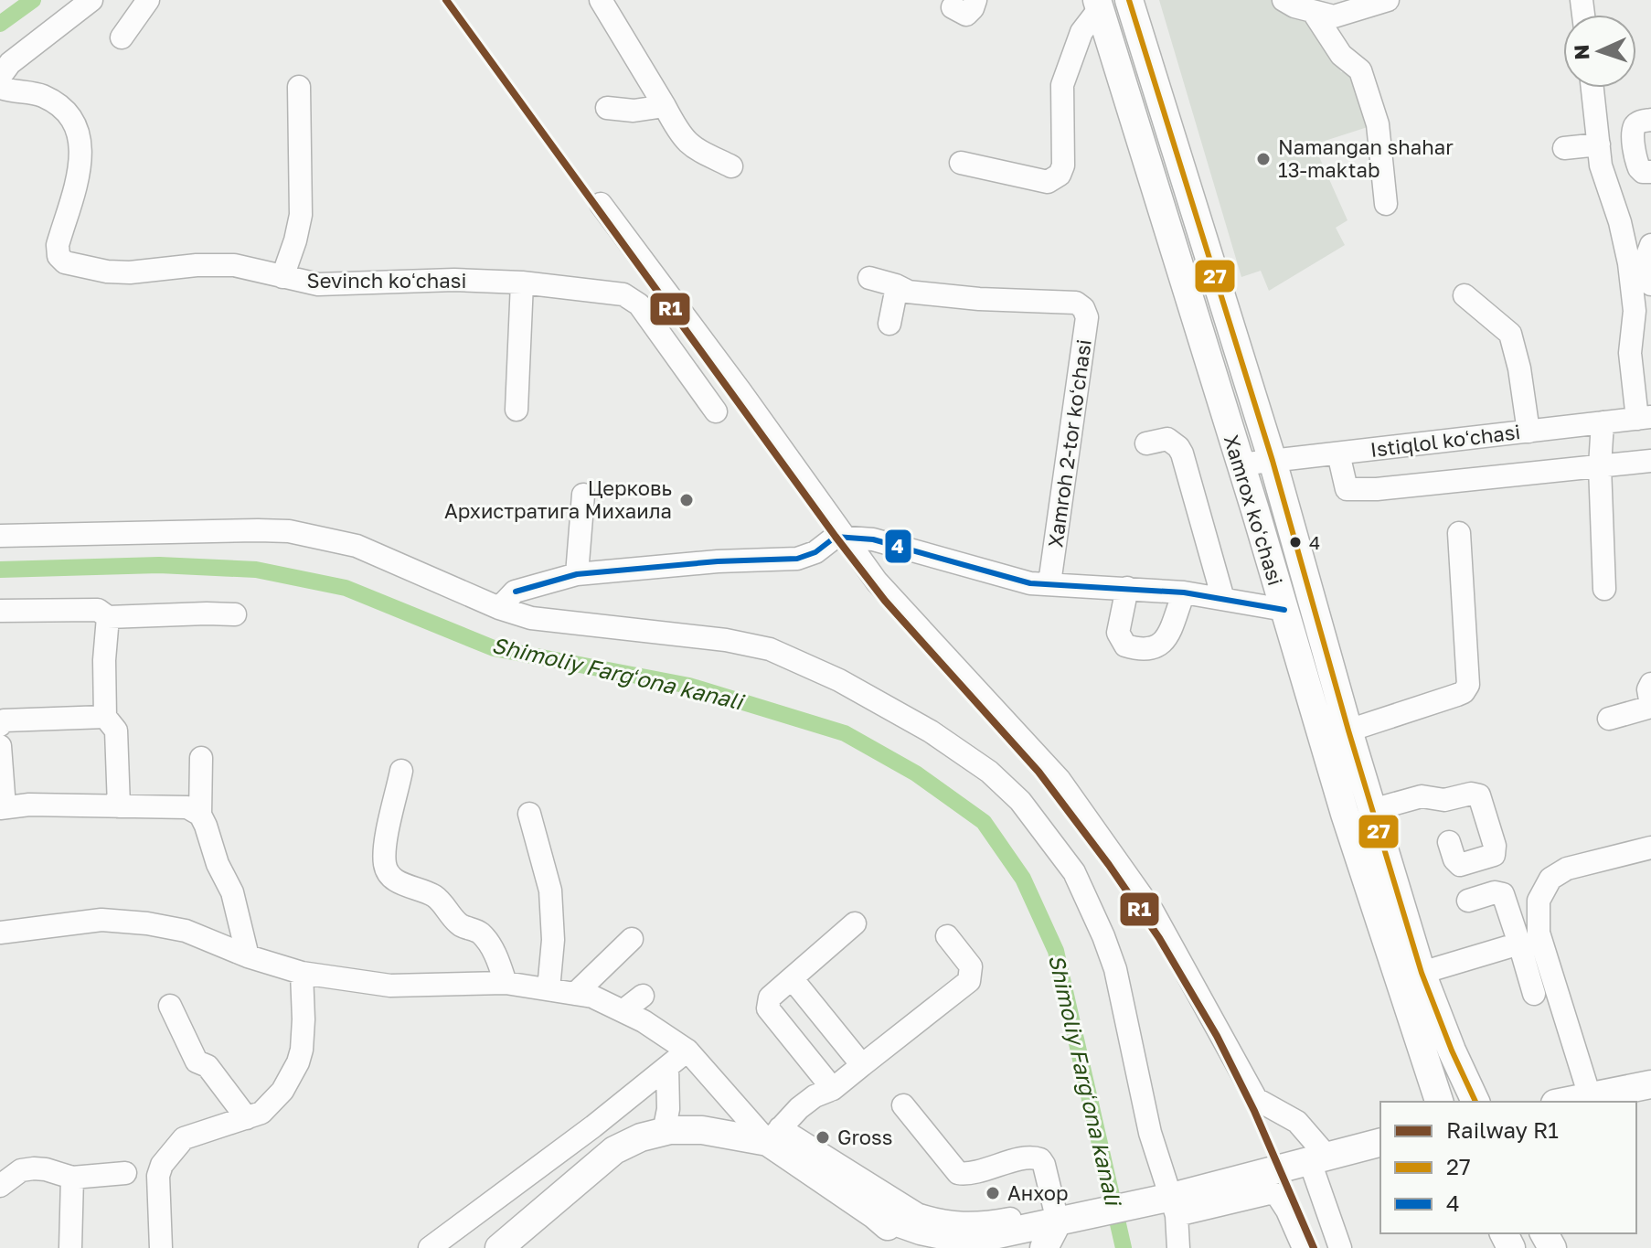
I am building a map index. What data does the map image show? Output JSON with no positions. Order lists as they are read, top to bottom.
{
  "streets": {
    "main road": ["Xamrox koʻchasi"],
    "street": ["Sevinch koʻchasi", "Istiqlol koʻchasi", "Xamroh 2-tor koʻchasi"]
  },
  "crossings": [
    ["Istiqlol koʻchasi", "Xamrox koʻchasi"]
  ],
  "water": ["Shimoliy Fargʻona kanali"],
  "places": [
    "Namangan shahar 13-maktab",
    "Церковь Архистратига Михаила",
    "4",
    "Gross",
    "Анхор"
  ],
  "lines": ["rail line R1", "transit line 27", "transit line 4"],
  "legend": ["Railway R1", "27", "4"],
  "north": "left"
}
